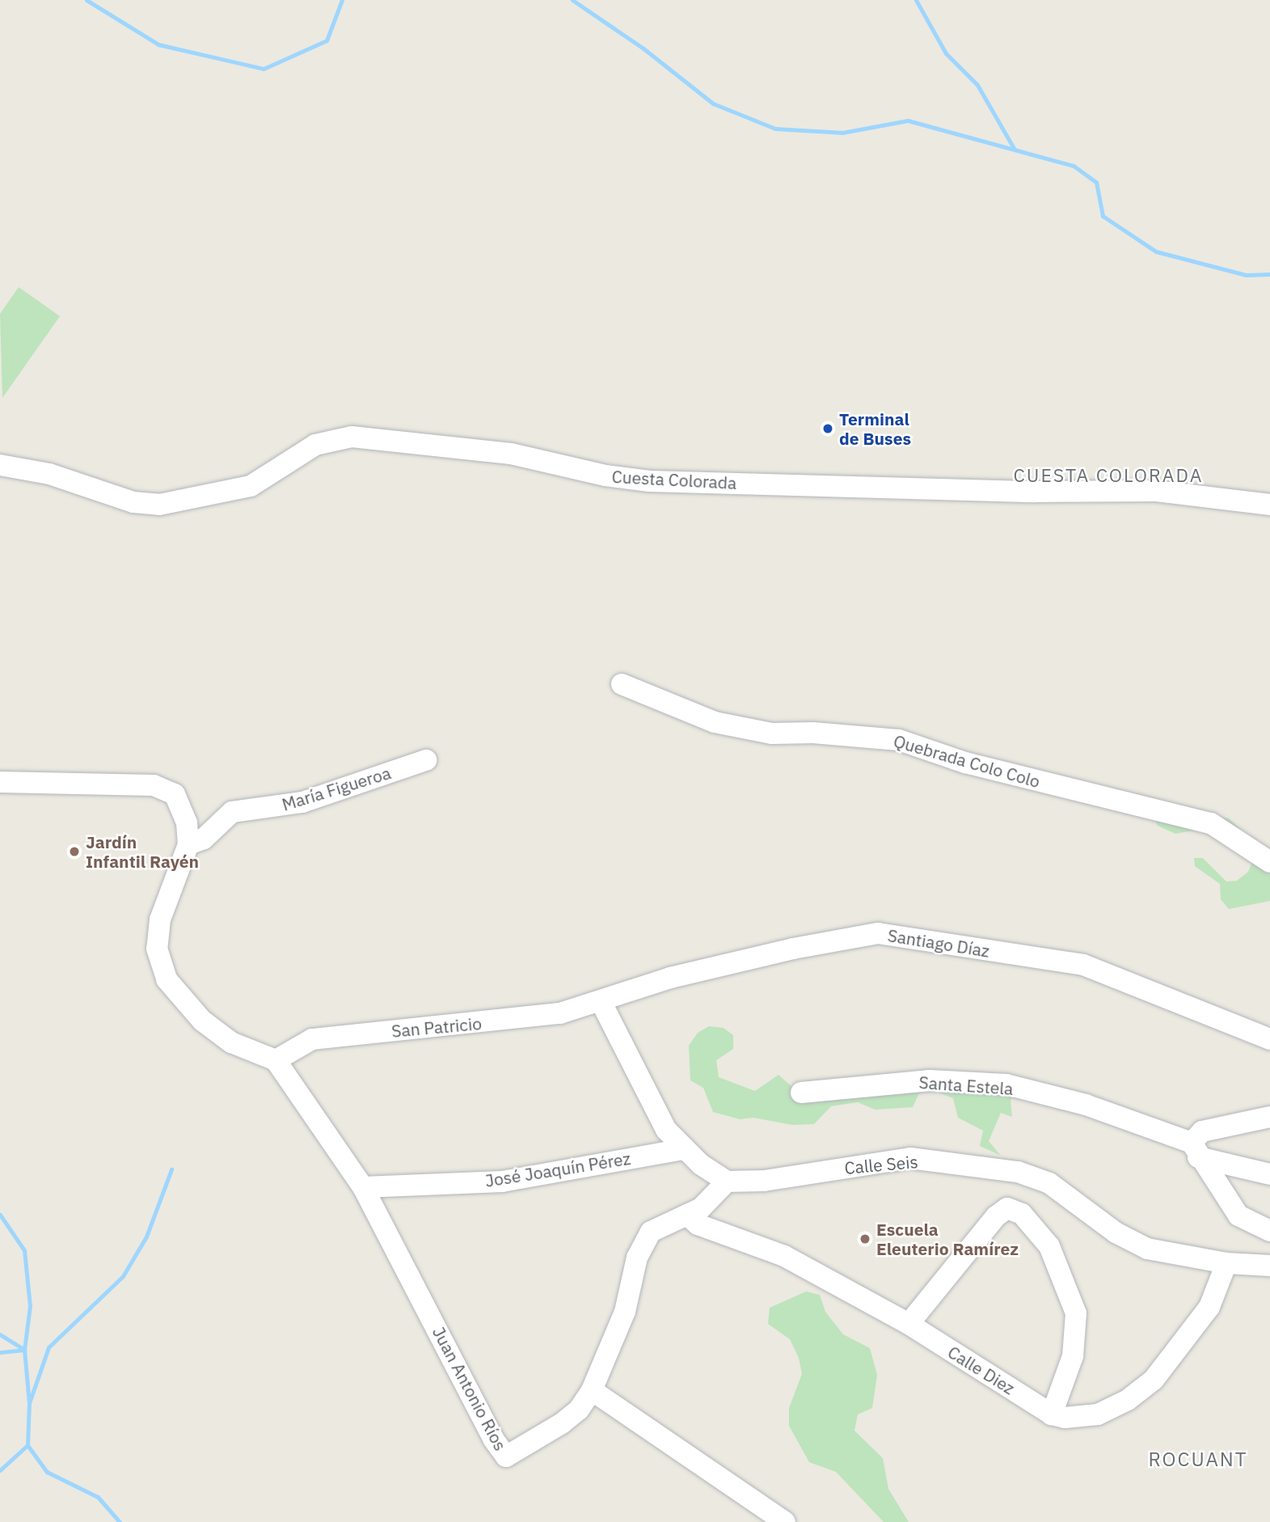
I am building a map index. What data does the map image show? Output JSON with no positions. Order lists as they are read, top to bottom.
{
  "streets": {
    "street": [
      "Cuesta Colorada",
      "Quebrada Colo Colo",
      "María Figueroa",
      "Santiago Díaz",
      "San Patricio",
      "Santa Estela",
      "Calle Seis",
      "José Joaquín Pérez",
      "Calle Diez",
      "Juan Antonio Ríos"
    ]
  },
  "crossings": [
    ["Santiago Díaz", "San Patricio"],
    ["San Patricio", "Juan Antonio Ríos"],
    ["Calle Seis", "Juan Antonio Ríos"],
    ["José Joaquín Pérez", "Juan Antonio Ríos"],
    ["Calle Diez", "Juan Antonio Ríos"]
  ],
  "districts": ["CUESTA COLORADA", "ROCUANT"],
  "places": ["Terminal de Buses", "Jardín Infantil Rayén", "Escuela Eleuterio Ramírez"]
}
